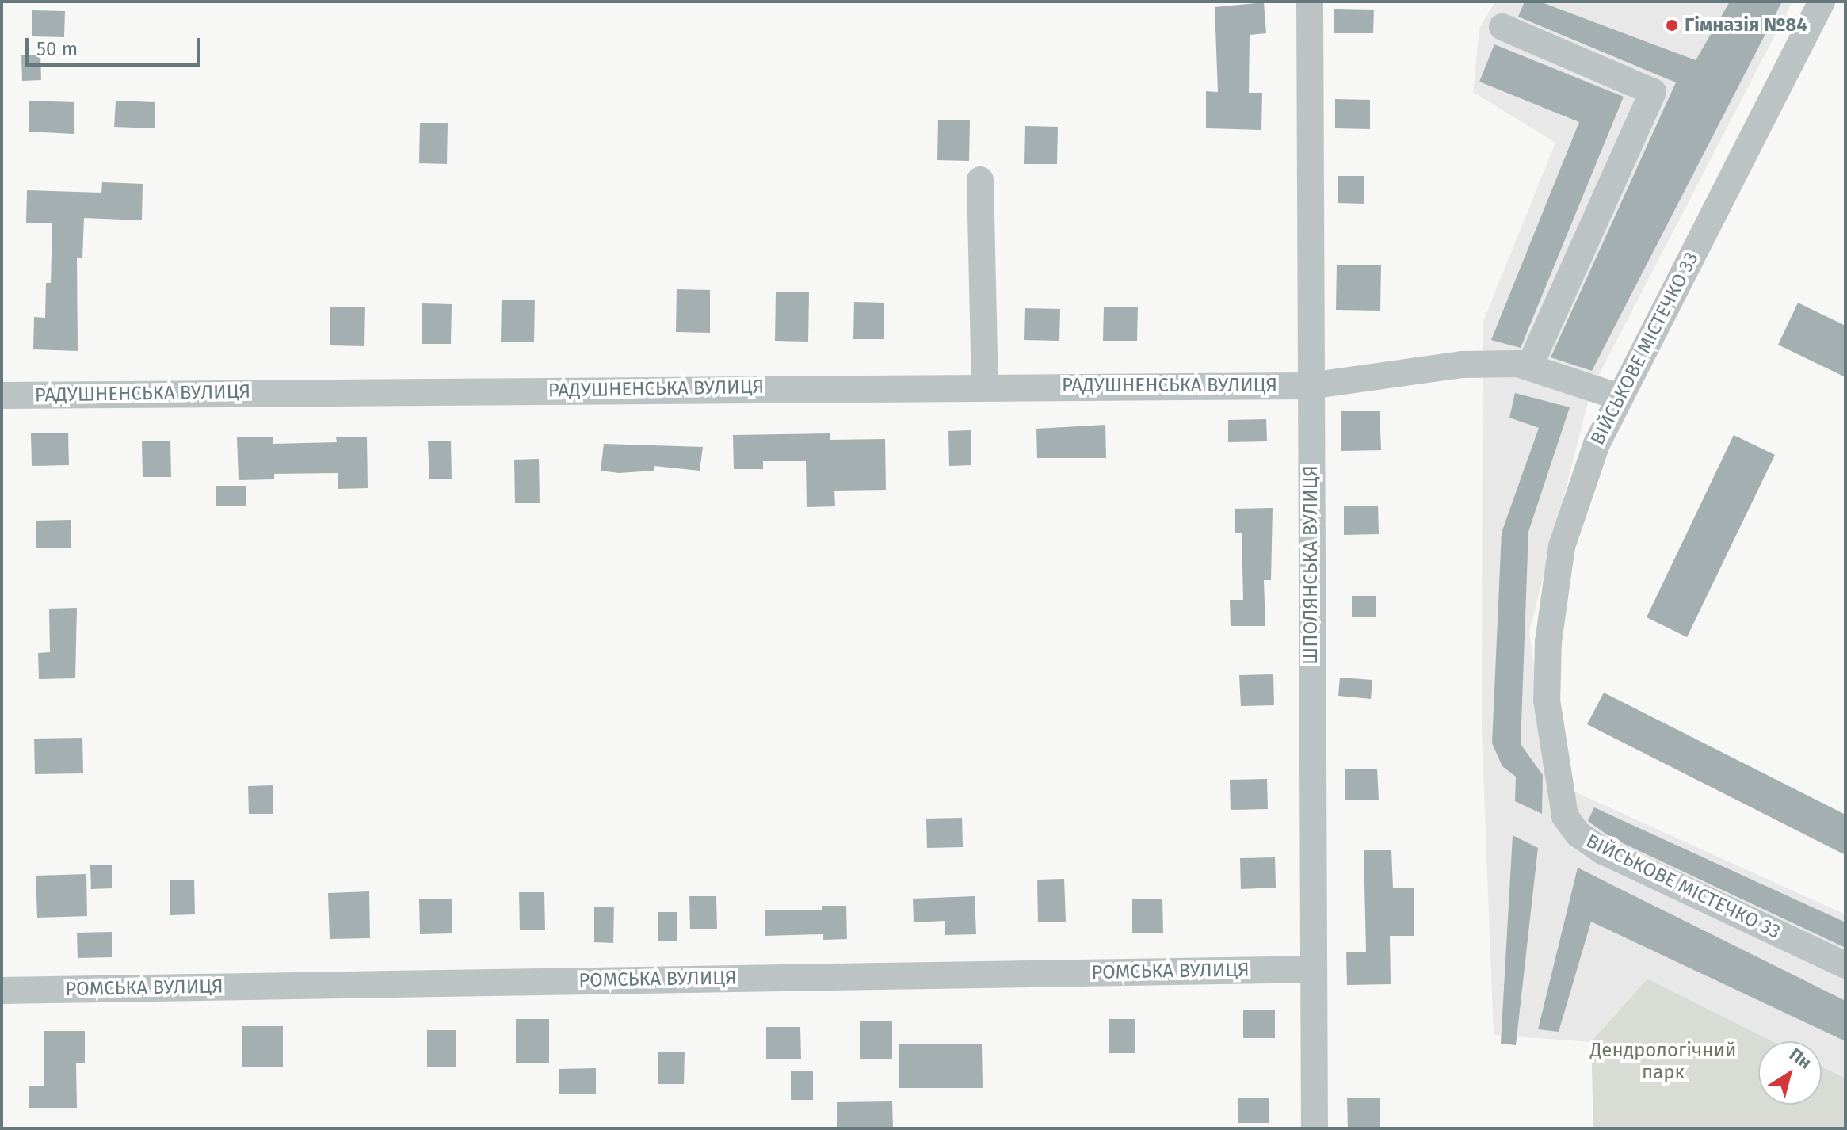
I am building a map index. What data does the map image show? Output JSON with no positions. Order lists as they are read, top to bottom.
{
  "streets": {
    "street": [
      "ВІЙСЬКОВЕ МІСТЕЧКО 33",
      "РАДУШНЕНСЬКА ВУЛИЦЯ",
      "ШПОЛЯНСЬКА ВУЛИЦЯ",
      "РОМСЬКА ВУЛИЦЯ"
    ]
  },
  "crossings": [
    ["ВІЙСЬКОВЕ МІСТЕЧКО 33", "РАДУШНЕНСЬКА ВУЛИЦЯ"],
    ["РАДУШНЕНСЬКА ВУЛИЦЯ", "ШПОЛЯНСЬКА ВУЛИЦЯ"],
    ["ШПОЛЯНСЬКА ВУЛИЦЯ", "РОМСЬКА ВУЛИЦЯ"]
  ],
  "parks": ["Дендрологічний парк"],
  "places": ["Гімназія №84"],
  "scale_bar": "50 m",
  "north": "top right"
}
